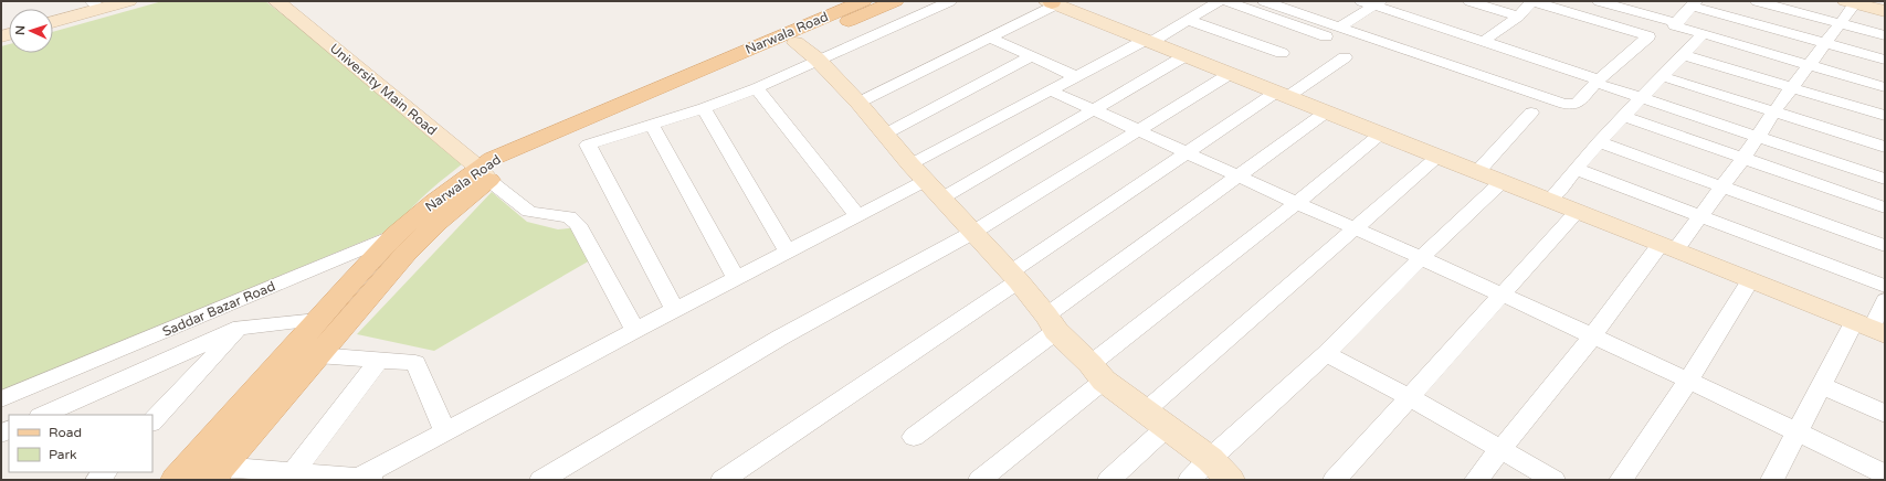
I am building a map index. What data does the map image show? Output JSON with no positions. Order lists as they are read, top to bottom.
{
  "streets": {
    "main road": ["Narwala Road"],
    "street": ["University Main Road", "Saddar Bazar Road"]
  },
  "crossings": [
    ["Narwala Road", "University Main Road"],
    ["Narwala Road", "Saddar Bazar Road"]
  ],
  "legend": ["Road", "Park"],
  "north": "left"
}
